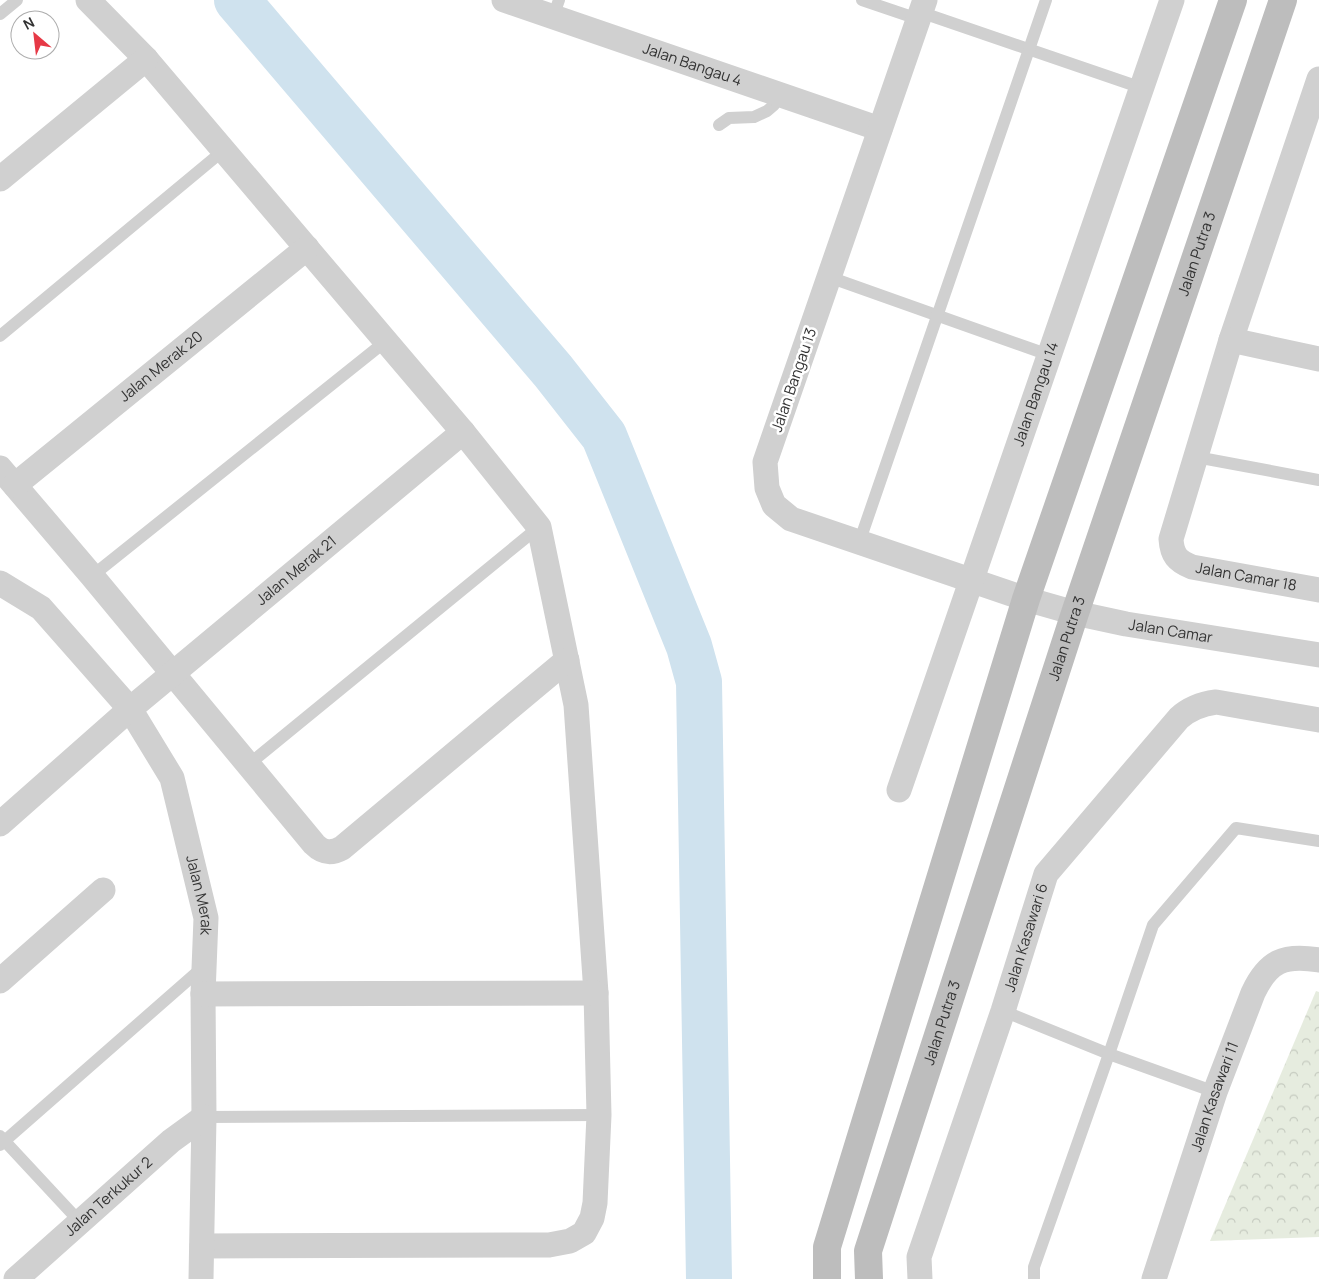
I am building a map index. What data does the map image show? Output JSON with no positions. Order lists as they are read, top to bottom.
{
  "streets": {
    "street": [
      "Jalan Bangau 4",
      "Jalan Putra 3",
      "Jalan Merak 20",
      "Jalan Bangau 13",
      "Jalan Bangau 14",
      "Jalan Merak 21",
      "Jalan Camar 18",
      "Jalan Camar",
      "Jalan Merak",
      "Jalan Kasawari 6",
      "Jalan Kasawari 11",
      "Jalan Terkukur 2"
    ]
  },
  "crossings": [
    ["Jalan Bangau 4", "Jalan Bangau 13"],
    ["Jalan Putra 3", "Jalan Camar"],
    ["Jalan Bangau 13", "Jalan Bangau 14"],
    ["Jalan Bangau 13", "Jalan Camar"],
    ["Jalan Merak 21", "Jalan Merak"],
    ["Jalan Merak", "Jalan Terkukur 2"]
  ],
  "north": "top left"
}
